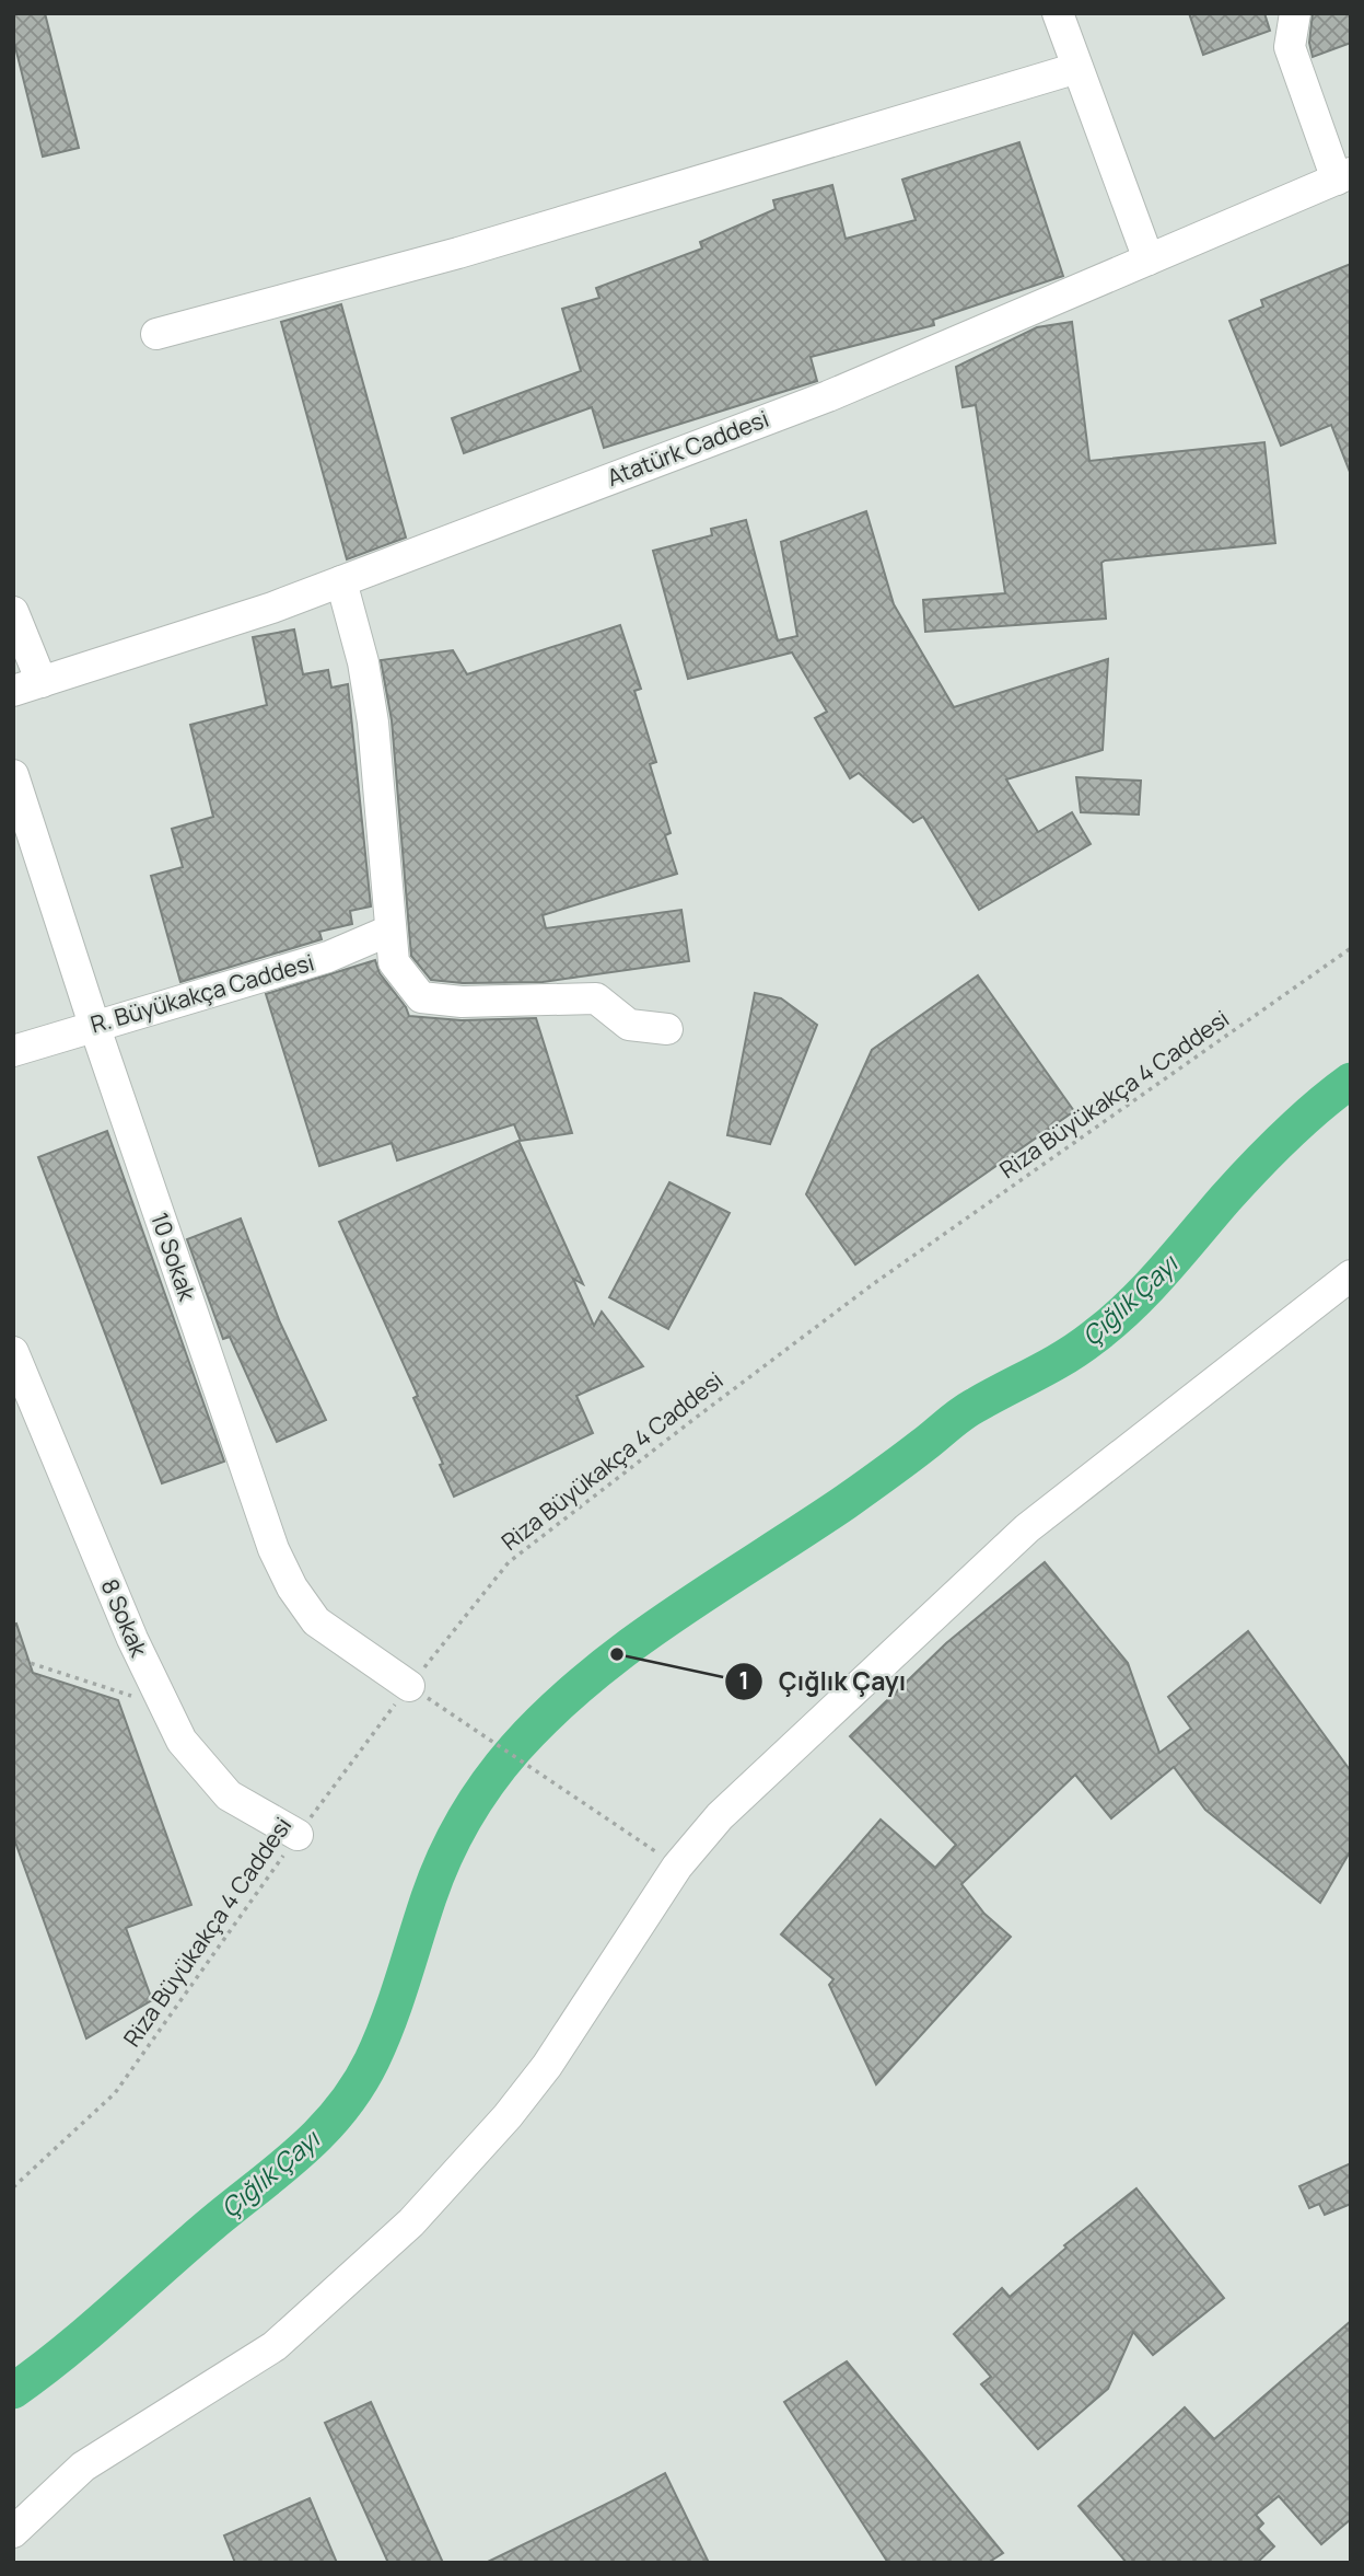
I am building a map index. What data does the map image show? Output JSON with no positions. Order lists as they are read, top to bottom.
{
  "streets": {
    "street": [
      "Atatürk Caddesi",
      "R. Büyükakça Caddesi",
      "10 Sokak",
      "8 Sokak"
    ],
    "path": ["Riza Büyükakça 4 Caddesi"]
  },
  "crossings": [
    ["R. Büyükakça Caddesi", "10 Sokak"],
    ["Riza Büyükakça 4 Caddesi", "10 Sokak"],
    ["Riza Büyükakça 4 Caddesi", "8 Sokak"]
  ],
  "water": ["Çığlık Çayı"],
  "places": ["Çığlık Çayı"]
}
